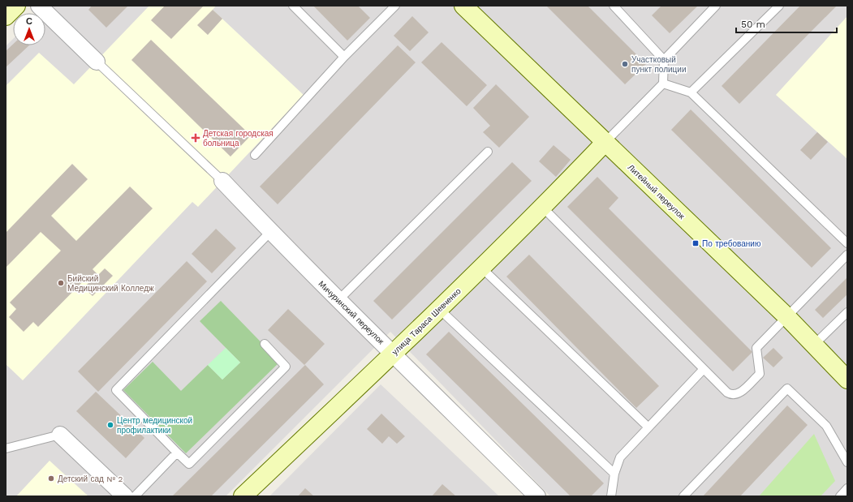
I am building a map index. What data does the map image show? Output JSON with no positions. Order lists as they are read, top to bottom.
{
  "streets": {
    "main road": ["Литейный переулок", "улица Тараса Шевченко"],
    "street": ["Мичуринский переулок"]
  },
  "crossings": [
    ["Литейный переулок", "улица Тараса Шевченко"],
    ["Мичуринский переулок", "улица Тараса Шевченко"]
  ],
  "places": {
    "other": [
      "Участковый пункт полиции",
      "Бийский Медицинский Колледж",
      "Центр медицинской профилактики",
      "Детский сад № 2"
    ],
    "health": ["Детская городская больница"],
    "transit": ["По требованию"]
  },
  "scale_bar": "50 m",
  "north": "top"
}
